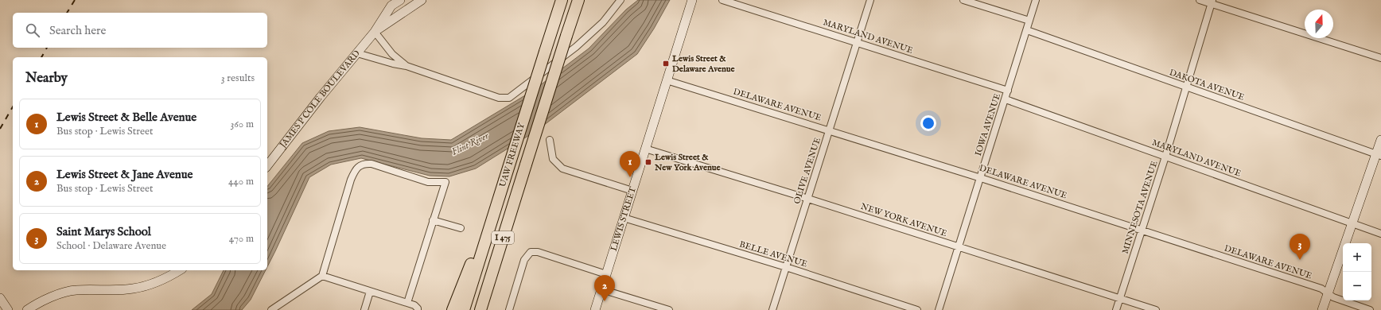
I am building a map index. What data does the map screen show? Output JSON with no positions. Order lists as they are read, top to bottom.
{
  "streets": {
    "highway": ["UAW FREEWAY", "I 475"],
    "street": [
      "MARYLAND AVENUE",
      "DAKOTA AVENUE",
      "JAMES P COLE BOULEVARD",
      "DELAWARE AVENUE",
      "IOWA AVENUE",
      "OLIVE AVENUE",
      "MINNESOTA AVENUE",
      "LEWIS STREET",
      "NEW YORK AVENUE",
      "BELLE AVENUE"
    ]
  },
  "crossings": [
    ["MARYLAND AVENUE", "IOWA AVENUE"],
    ["MARYLAND AVENUE", "OLIVE AVENUE"],
    ["MARYLAND AVENUE", "MINNESOTA AVENUE"],
    ["DAKOTA AVENUE", "IOWA AVENUE"],
    ["DAKOTA AVENUE", "MINNESOTA AVENUE"],
    ["DELAWARE AVENUE", "IOWA AVENUE"],
    ["DELAWARE AVENUE", "OLIVE AVENUE"],
    ["DELAWARE AVENUE", "MINNESOTA AVENUE"],
    ["DELAWARE AVENUE", "LEWIS STREET"],
    ["IOWA AVENUE", "NEW YORK AVENUE"],
    ["OLIVE AVENUE", "NEW YORK AVENUE"],
    ["OLIVE AVENUE", "BELLE AVENUE"],
    ["MINNESOTA AVENUE", "NEW YORK AVENUE"],
    ["LEWIS STREET", "NEW YORK AVENUE"],
    ["LEWIS STREET", "BELLE AVENUE"]
  ],
  "water": ["Flint River"],
  "places": {
    "transit": ["Lewis Street & Delaware Avenue", "Lewis Street & New York Avenue"]
  },
  "north": "top",
  "page": {
    "search": "Search here",
    "heading": ["Nearby", "3 results"],
    "list": [
      {
        "mark": "1",
        "name": "Lewis Street & Belle Avenue",
        "note": "Bus stop · Lewis Street",
        "value": "360 m"
      },
      {
        "mark": "2",
        "name": "Lewis Street & Jane Avenue",
        "note": "Bus stop · Lewis Street",
        "value": "440 m"
      },
      {
        "mark": "3",
        "name": "Saint Marys School",
        "note": "School · Delaware Avenue",
        "value": "470 m"
      }
    ],
    "pins": ["1", "3", "2"],
    "map_buttons": ["+", "−"]
  }
}
